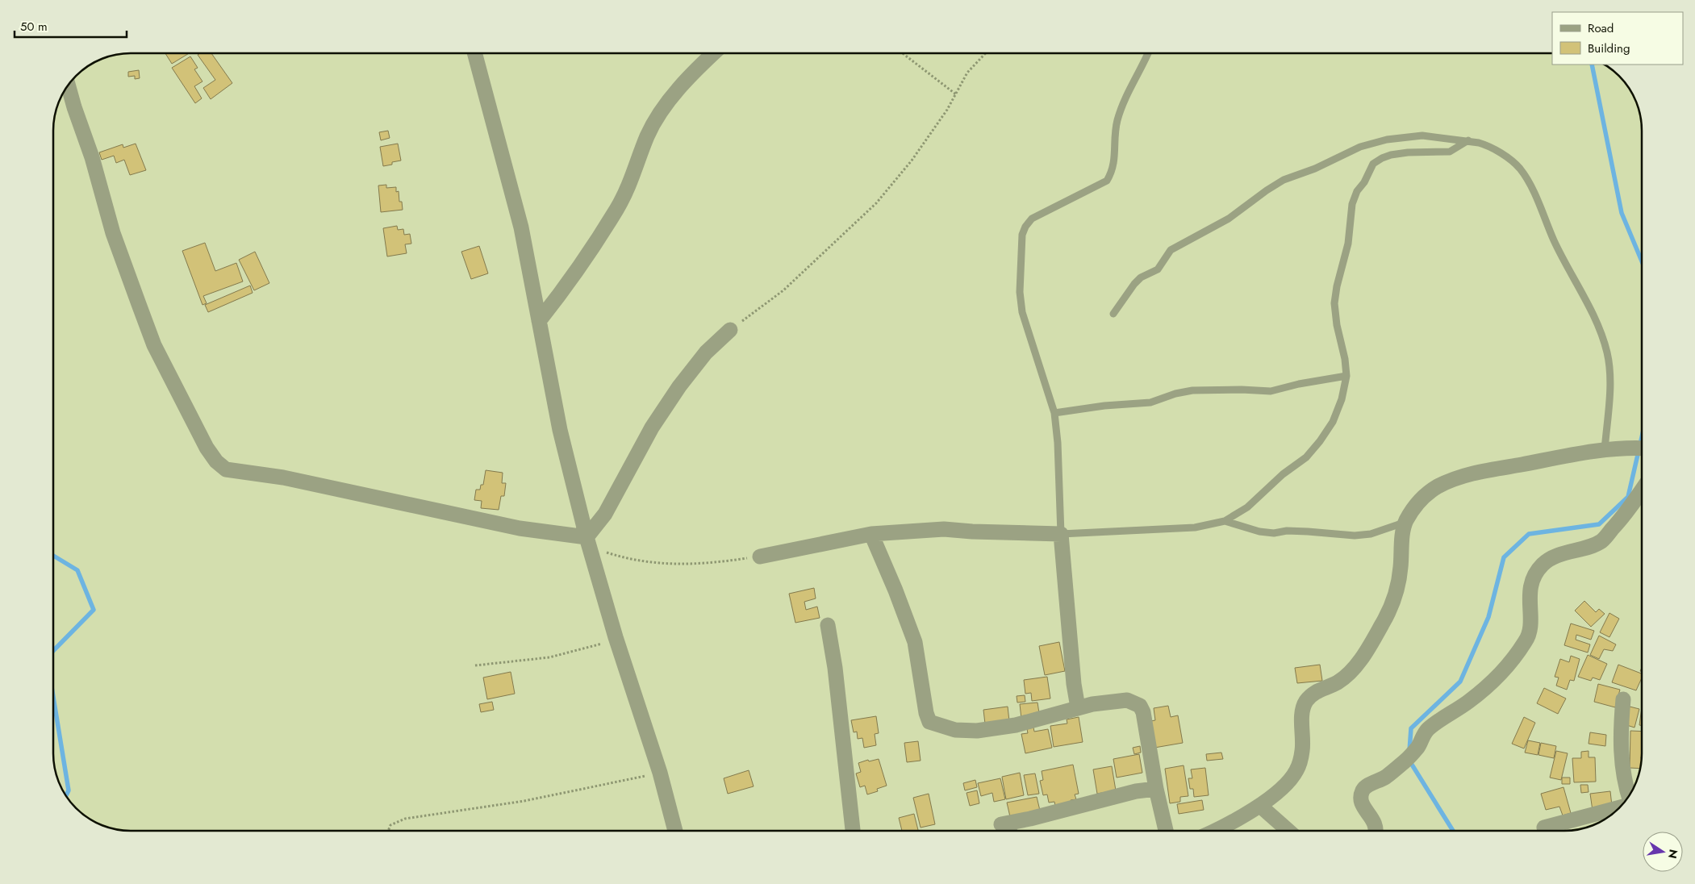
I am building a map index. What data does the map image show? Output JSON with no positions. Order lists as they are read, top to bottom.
{
  "legend": ["Road", "Building"],
  "scale_bar": "50 m",
  "north": "right"
}
